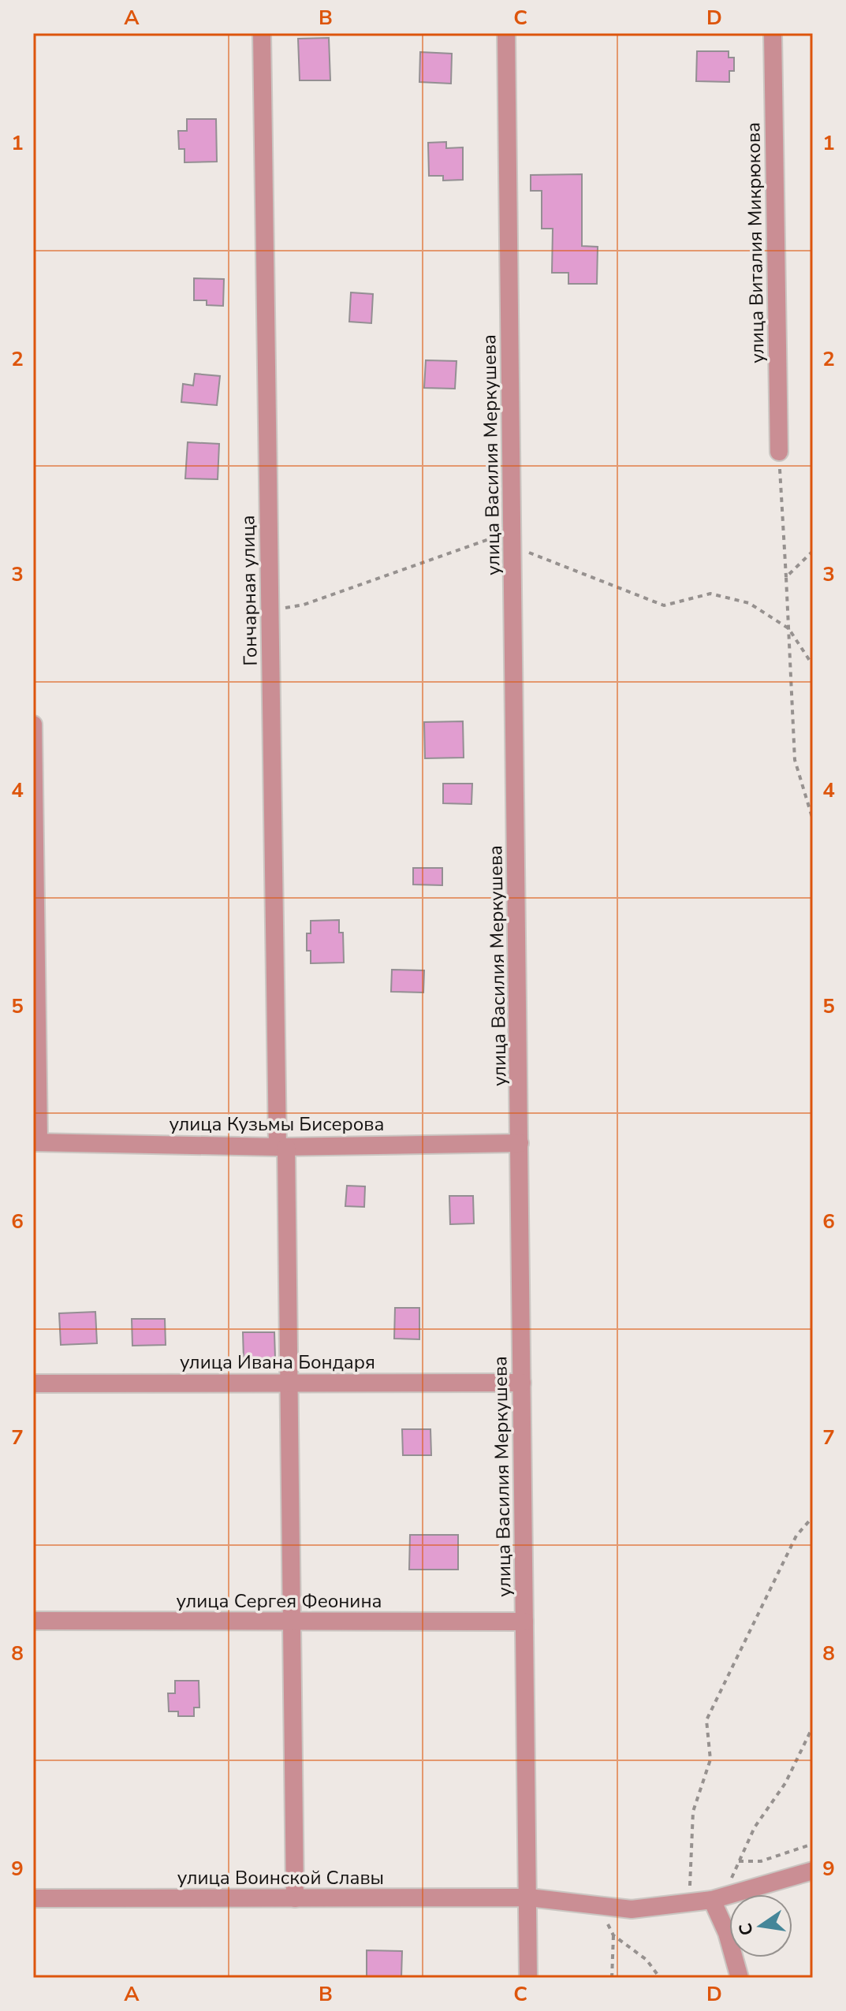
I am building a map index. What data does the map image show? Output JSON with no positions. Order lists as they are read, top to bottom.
{
  "streets": {
    "street": [
      "улица Виталия Микрюкова",
      "улица Василия Меркушева",
      "Гончарная улица",
      "улица Кузьмы Бисерова",
      "улица Ивана Бондаря",
      "улица Сергея Феонина",
      "улица Воинской Славы"
    ]
  },
  "crossings": [
    ["улица Василия Меркушева", "улица Кузьмы Бисерова"],
    ["улица Василия Меркушева", "улица Ивана Бондаря"],
    ["улица Василия Меркушева", "улица Сергея Феонина"],
    ["улица Василия Меркушева", "улица Воинской Славы"],
    ["Гончарная улица", "улица Кузьмы Бисерова"],
    ["Гончарная улица", "улица Ивана Бондаря"],
    ["Гончарная улица", "улица Сергея Феонина"],
    ["Гончарная улица", "улица Воинской Славы"]
  ],
  "north": "left",
  "grid": {
    "columns": [
      "A",
      "B",
      "C",
      "D"
    ],
    "rows": [
      "1",
      "2",
      "3",
      "4",
      "5",
      "6",
      "7",
      "8",
      "9"
    ]
  }
}
